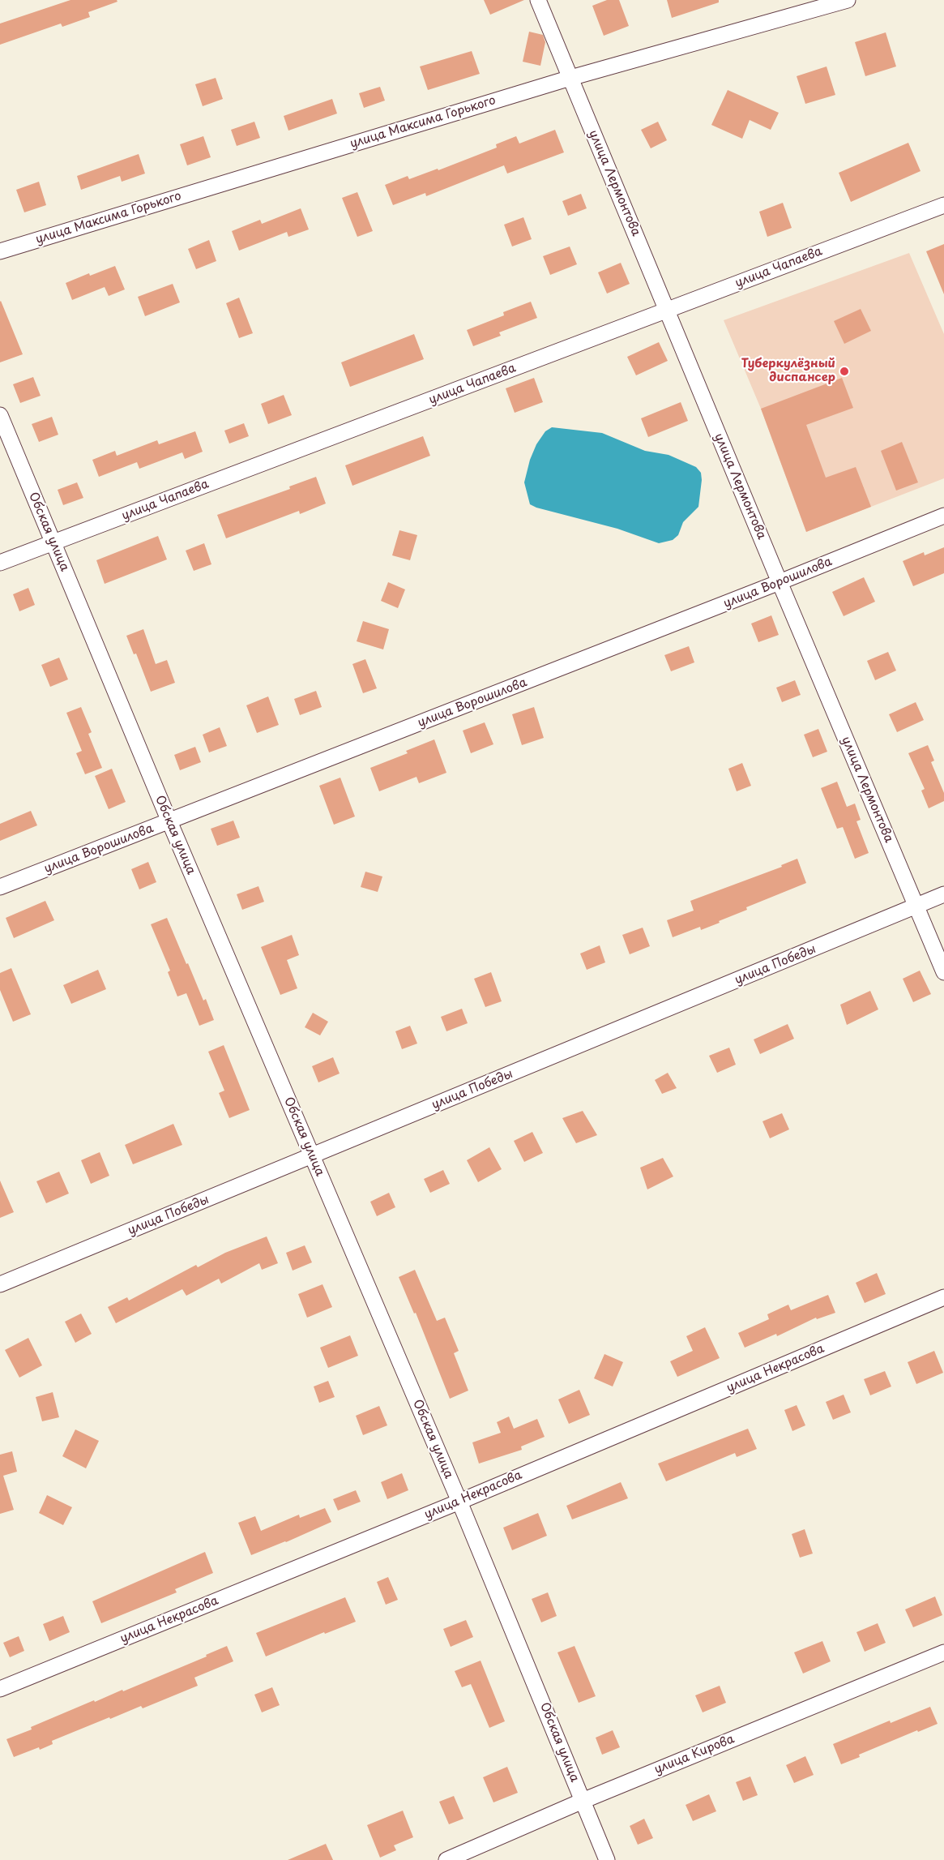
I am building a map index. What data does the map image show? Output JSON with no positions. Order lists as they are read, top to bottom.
{
  "streets": {
    "street": [
      "улица Максима Горького",
      "улица Лермонтова",
      "улица Чапаева",
      "Обская улица",
      "улица Ворошилова",
      "улица Победы",
      "улица Некрасова",
      "улица Кирова"
    ]
  },
  "crossings": [
    ["улица Максима Горького", "улица Лермонтова"],
    ["улица Лермонтова", "улица Чапаева"],
    ["улица Лермонтова", "улица Ворошилова"],
    ["улица Лермонтова", "улица Победы"],
    ["улица Чапаева", "Обская улица"],
    ["Обская улица", "улица Ворошилова"],
    ["Обская улица", "улица Победы"],
    ["Обская улица", "улица Некрасова"],
    ["Обская улица", "улица Кирова"]
  ],
  "places": ["Туберкулёзный диспансер"]
}
